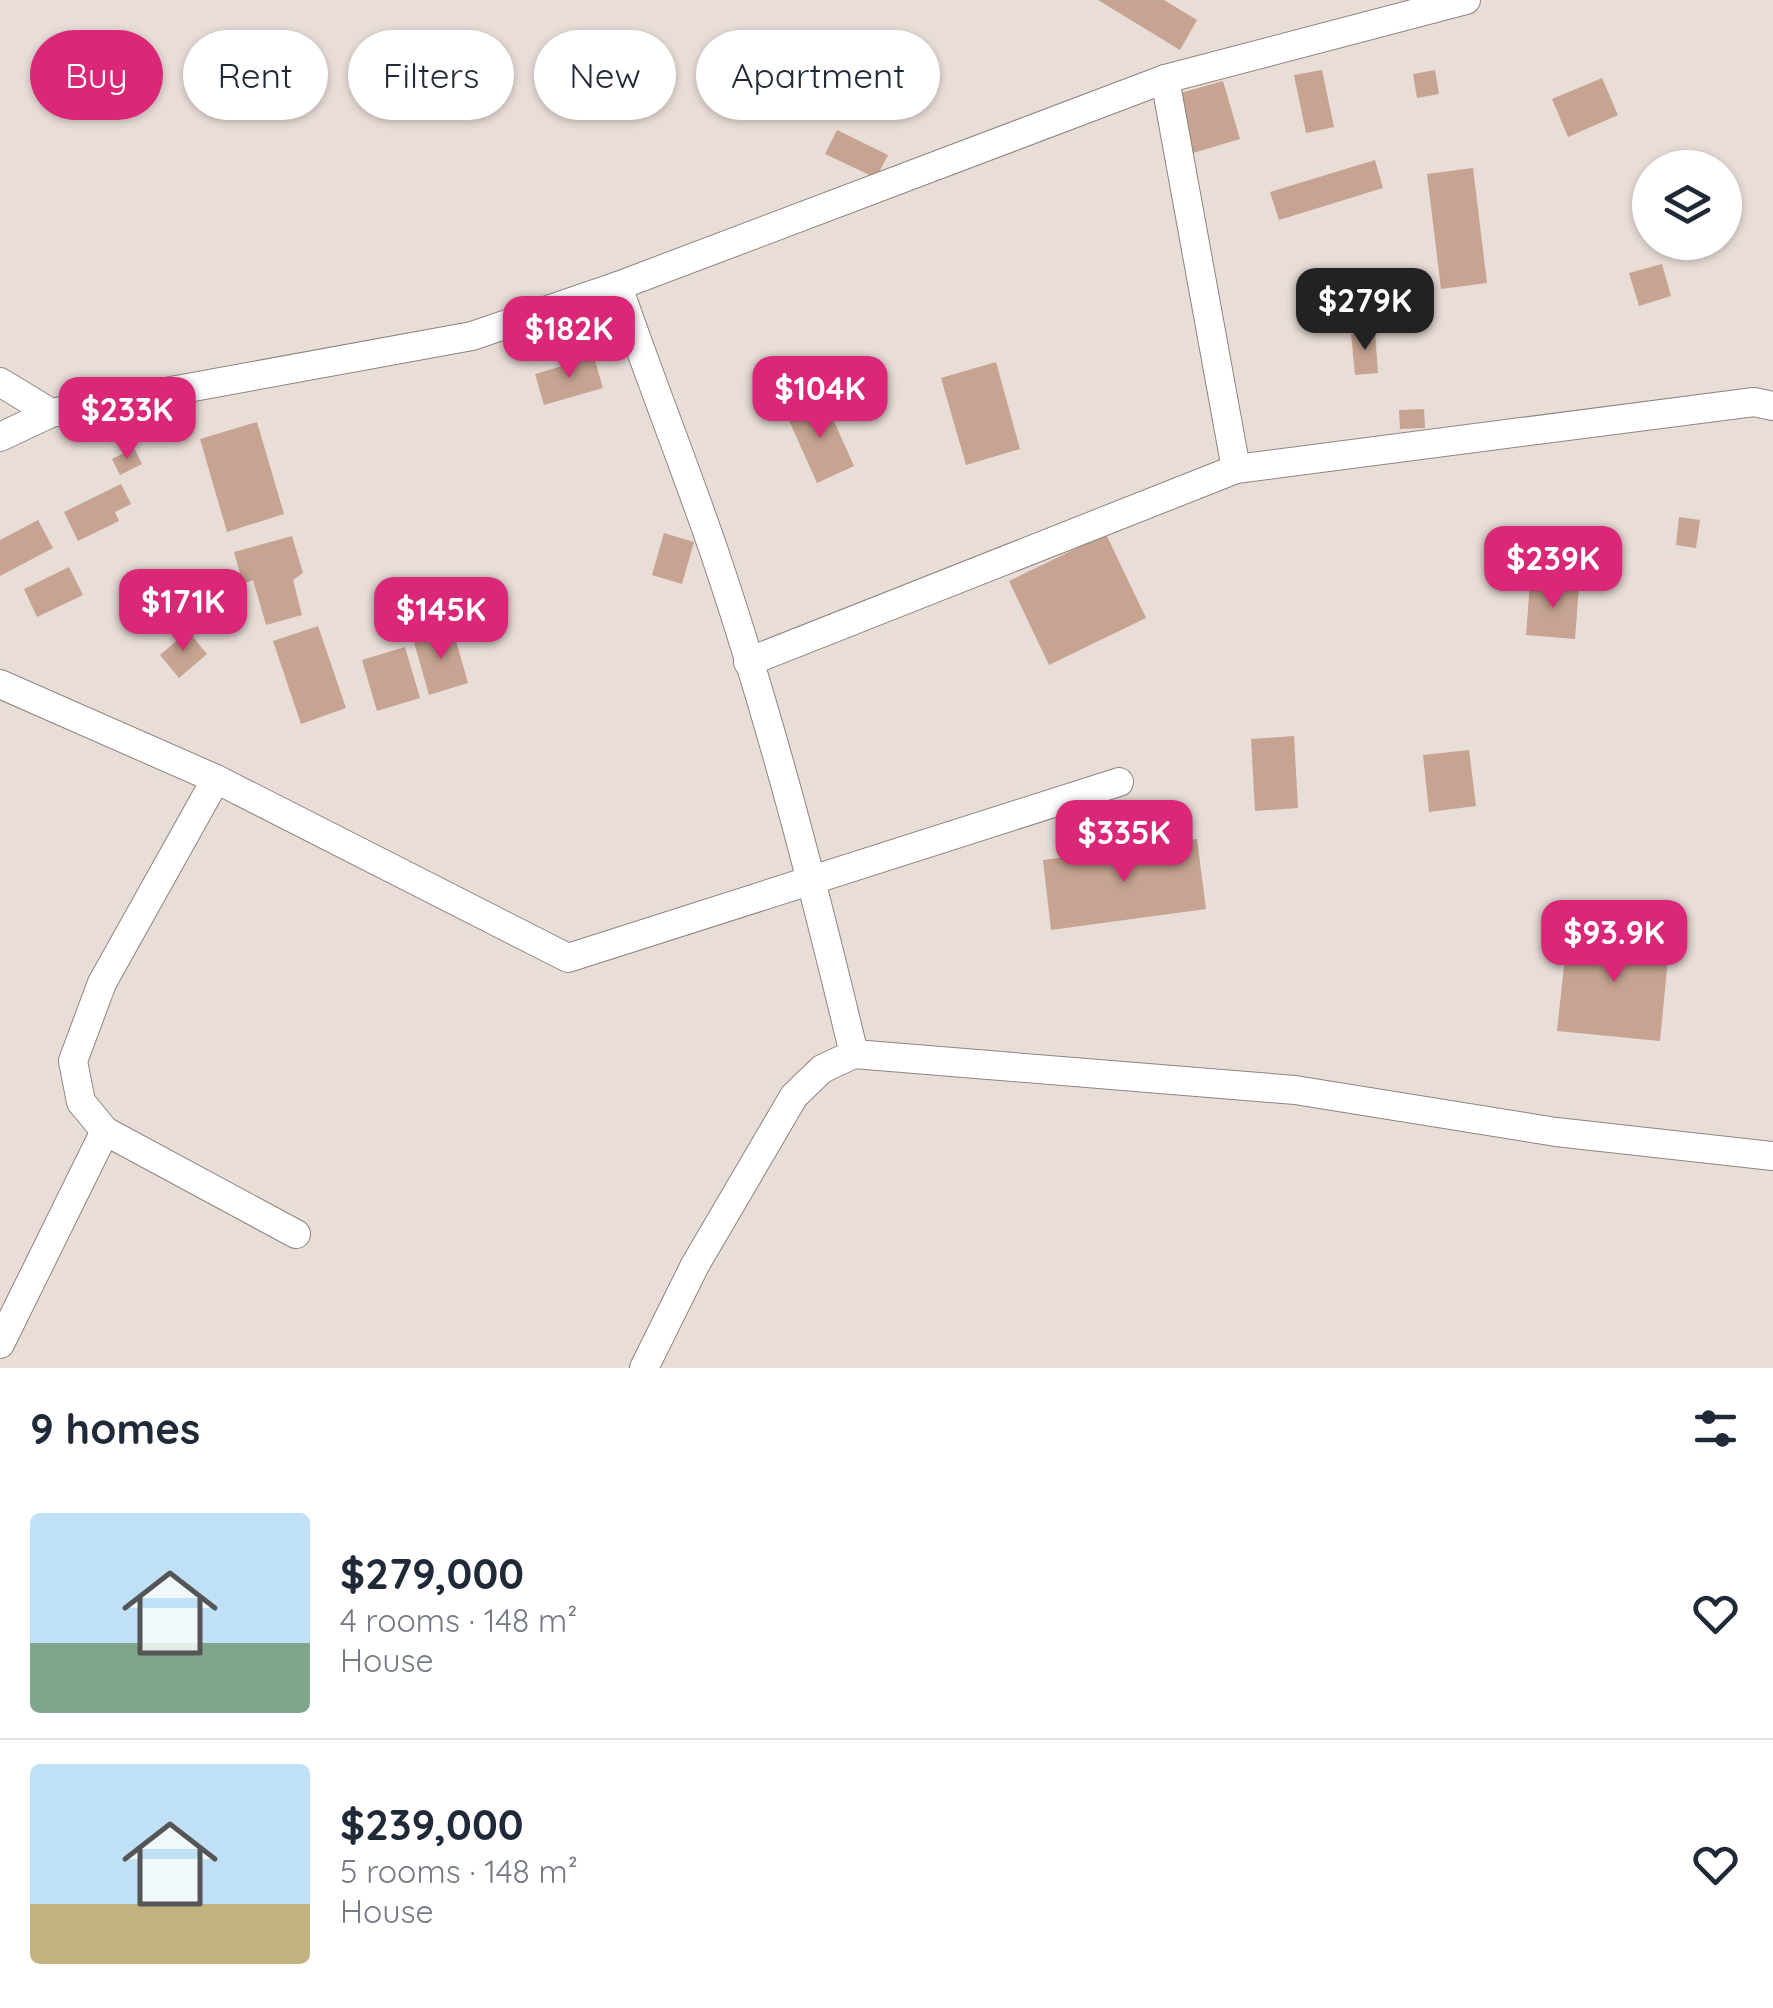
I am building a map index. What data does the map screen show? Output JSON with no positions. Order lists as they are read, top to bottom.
{
  "page": {
    "chip": [
      "Buy",
      "Rent",
      "Filters",
      "New",
      "Apartment"
    ],
    "price": [
      "$279K",
      "$182K",
      "$104K",
      "$233K",
      "$239K",
      "$171K",
      "$145K",
      "$335K",
      "$93.9K"
    ],
    "heading": "9 homes",
    "list": [
      {
        "name": "$279,000",
        "note": "4 rooms · 148 m² · House"
      },
      {
        "name": "$239,000",
        "note": "5 rooms · 148 m² · House"
      }
    ]
  }
}
